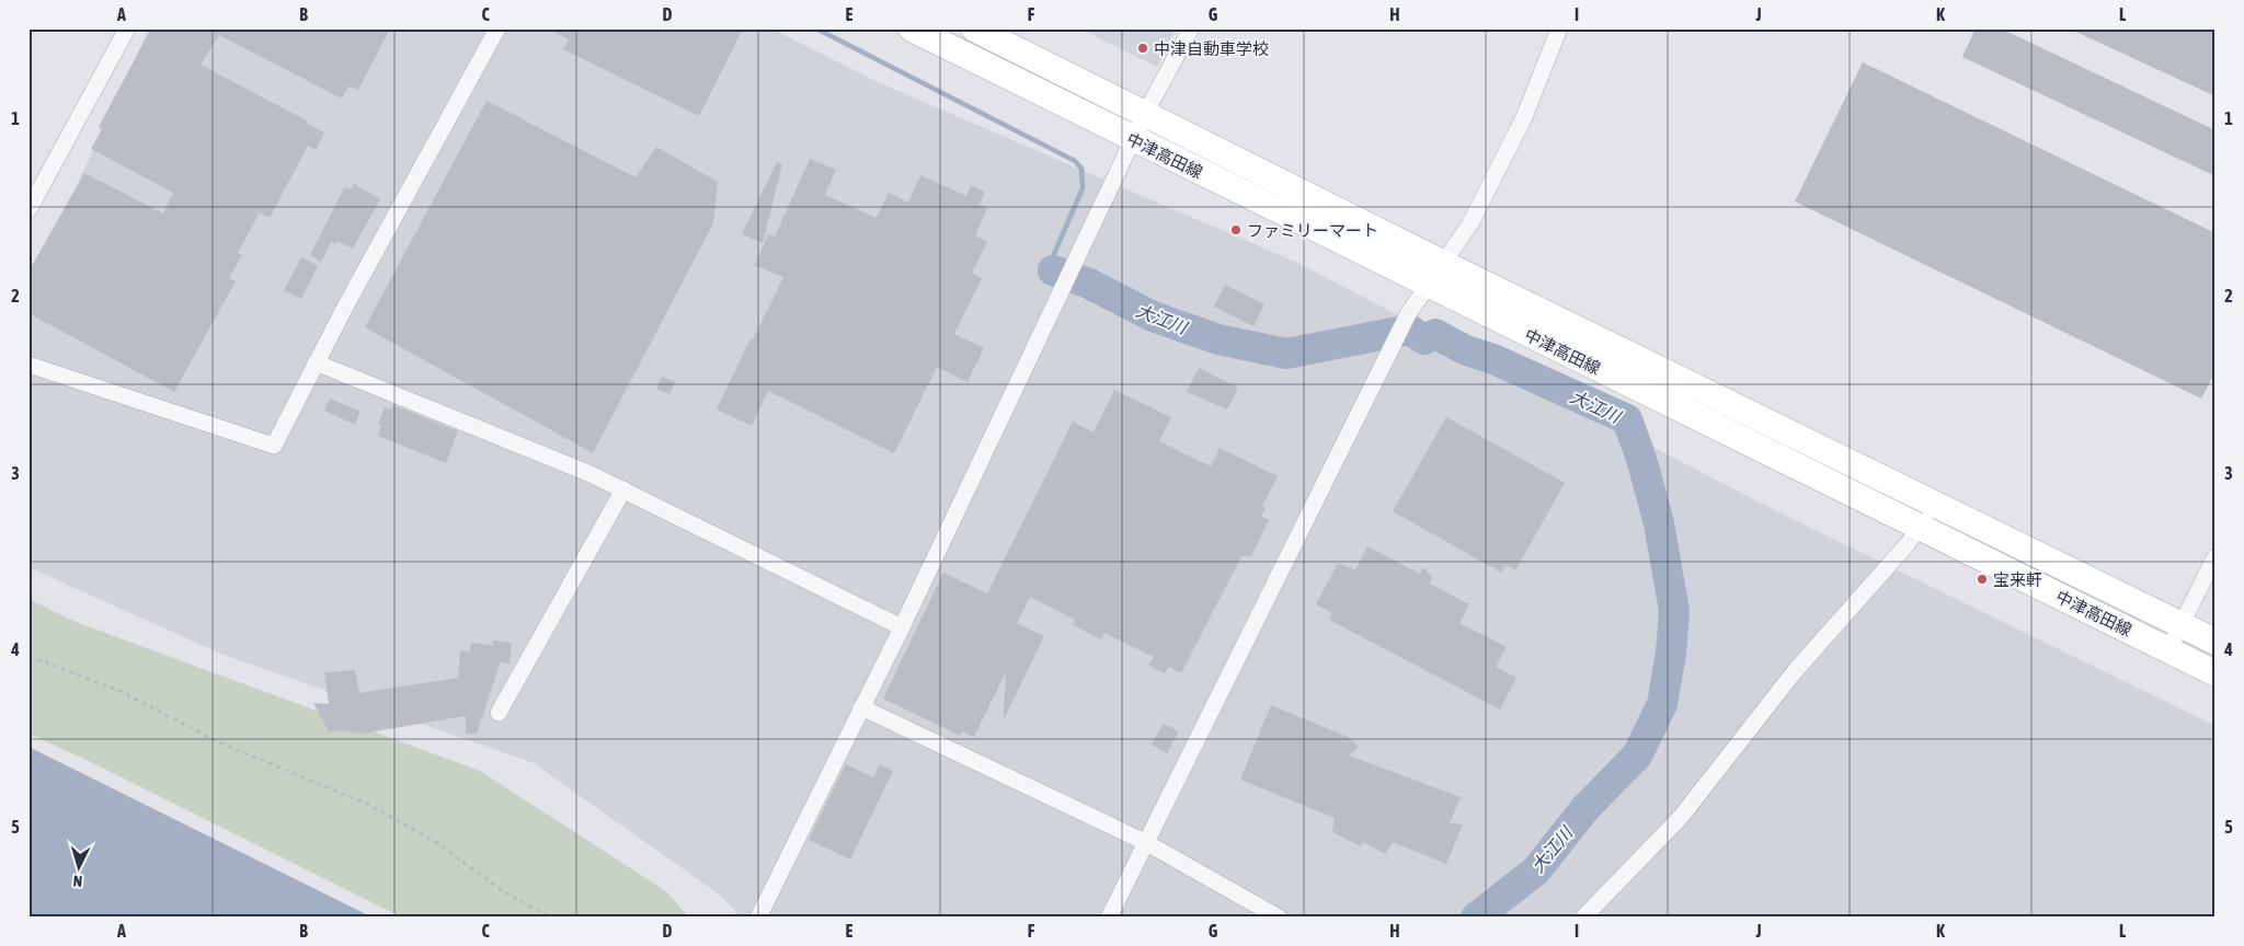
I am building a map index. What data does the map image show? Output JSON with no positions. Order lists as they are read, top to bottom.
{
  "streets": {
    "main road": ["中津高田線"]
  },
  "water": ["大江川"],
  "places": ["中津自動車学校", "ファミリーマート", "宝来軒"],
  "north": "bottom",
  "grid": {
    "columns": [
      "A",
      "B",
      "C",
      "D",
      "E",
      "F",
      "G",
      "H",
      "I",
      "J",
      "K",
      "L"
    ],
    "rows": [
      "1",
      "2",
      "3",
      "4",
      "5"
    ]
  }
}
